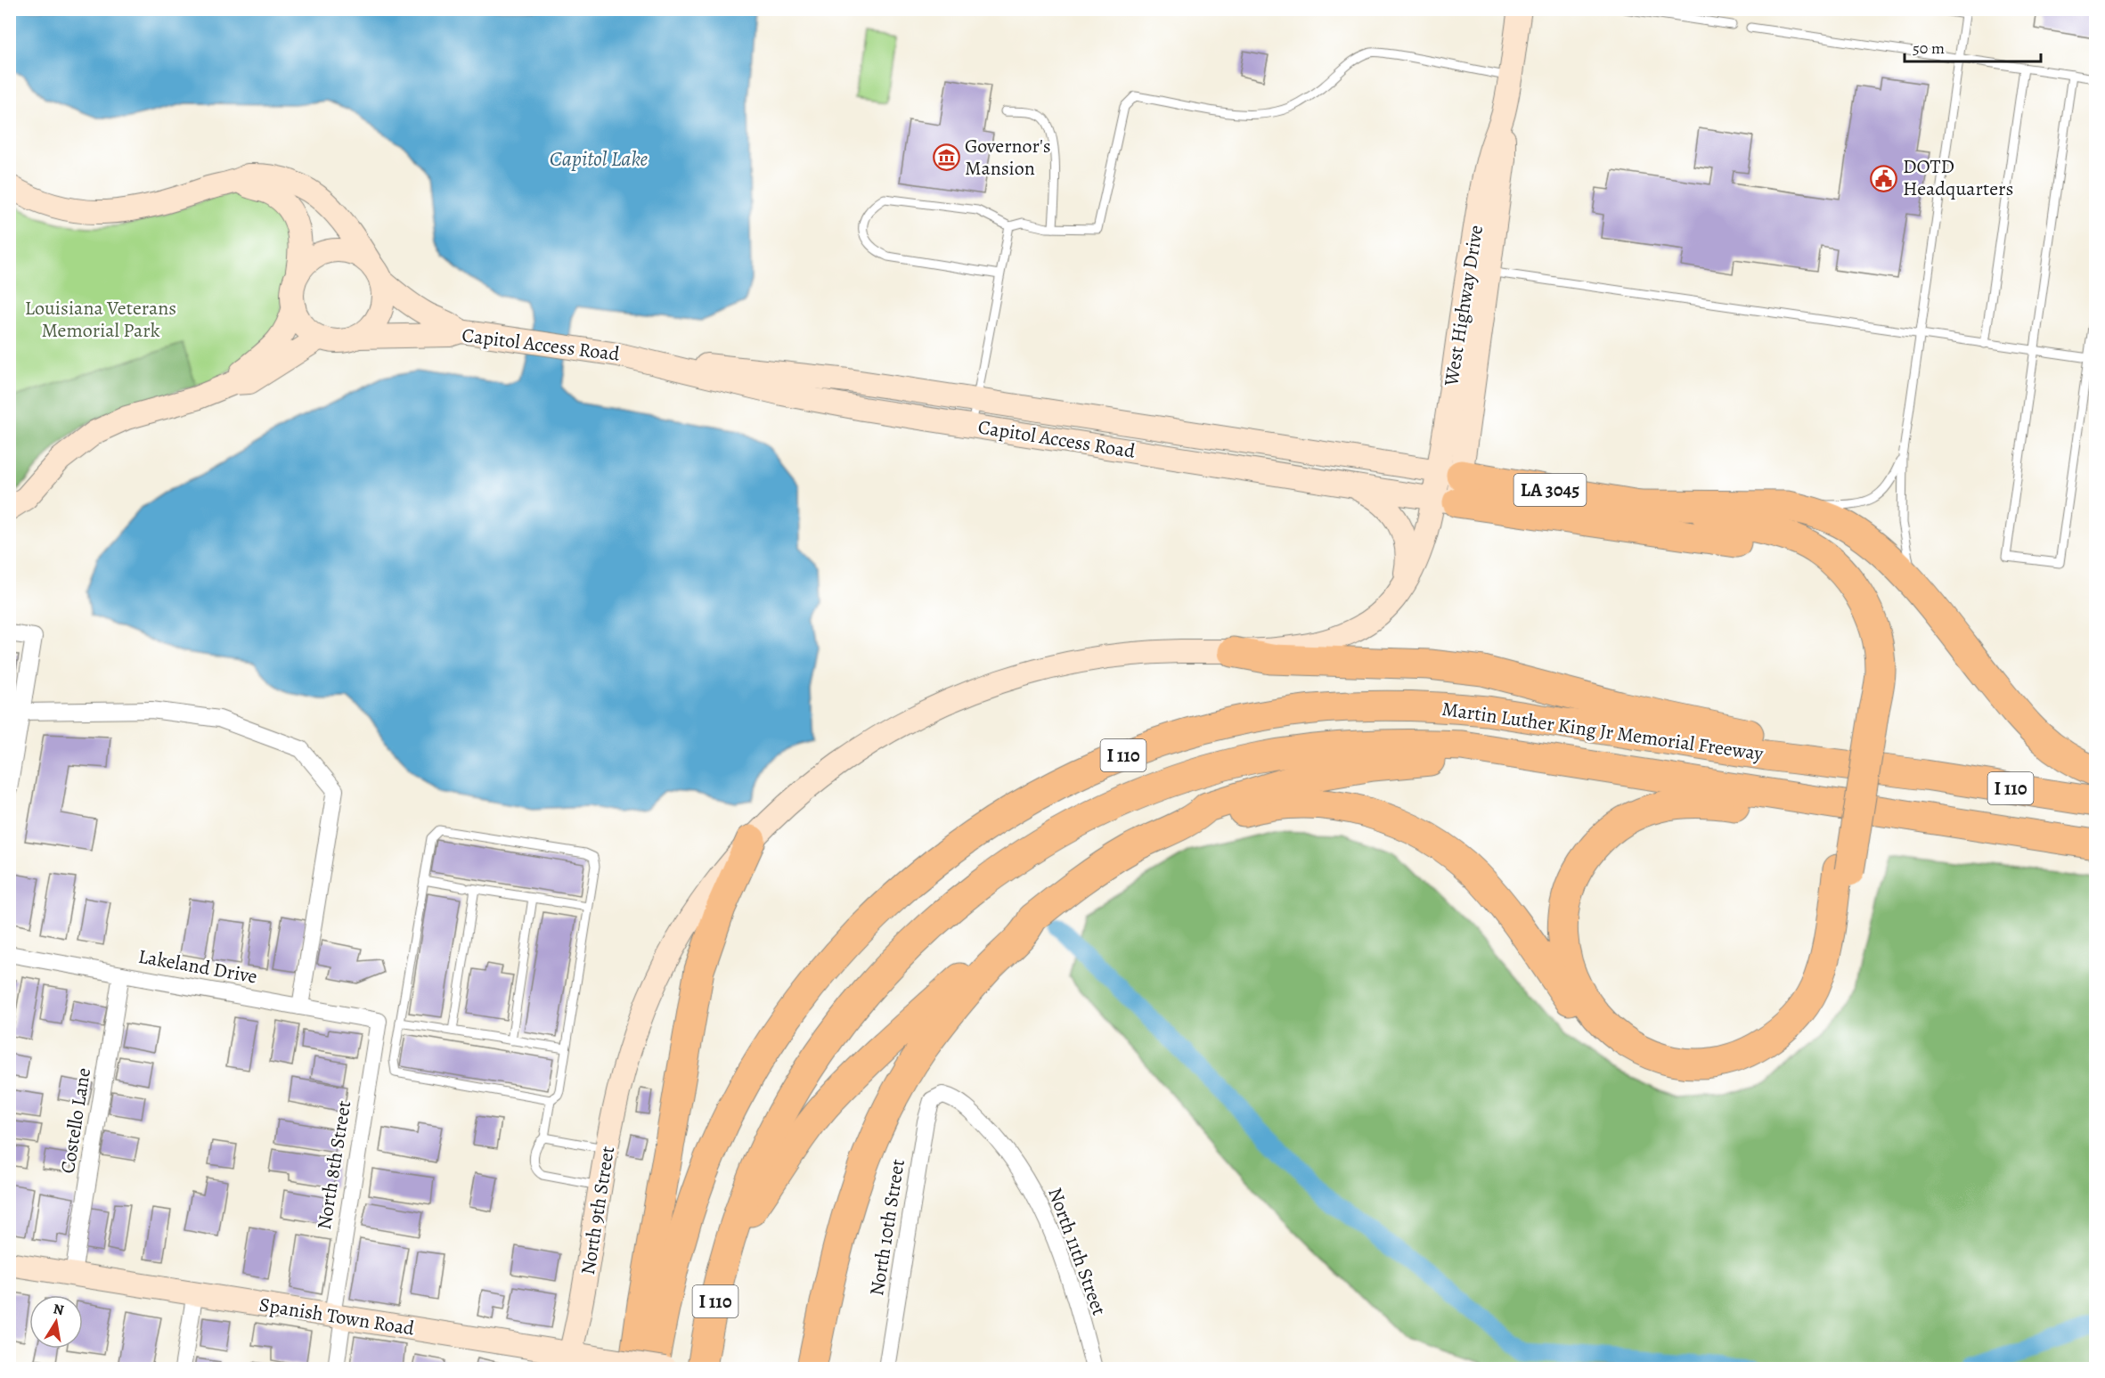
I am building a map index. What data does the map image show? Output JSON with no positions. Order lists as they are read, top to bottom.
{
  "streets": {
    "highway": ["LA 3045", "Martin Luther King Jr Memorial Freeway", "I 110"],
    "main road": [
      "West Highway Drive",
      "Capitol Access Road",
      "North 9th Street",
      "Spanish Town Road"
    ],
    "street": [
      "Lakeland Drive",
      "Costello Lane",
      "North 8th Street",
      "North 10th Street",
      "North 11th Street"
    ]
  },
  "crossings": [
    ["West Highway Drive", "Capitol Access Road"],
    ["West Highway Drive", "LA 3045"],
    ["West Highway Drive", "North 9th Street"],
    ["Capitol Access Road", "LA 3045"],
    ["Lakeland Drive", "Costello Lane"],
    ["Lakeland Drive", "North 8th Street"],
    ["Costello Lane", "Spanish Town Road"],
    ["North 8th Street", "Spanish Town Road"],
    ["North 9th Street", "Spanish Town Road"],
    ["North 10th Street", "North 11th Street"]
  ],
  "water": ["Capitol Lake"],
  "parks": ["Louisiana Veterans Memorial Park"],
  "places": {
    "museum": ["Governor's Mansion"],
    "public building": ["DOTD Headquarters"]
  },
  "scale_bar": "50 m",
  "north": "top"
}
